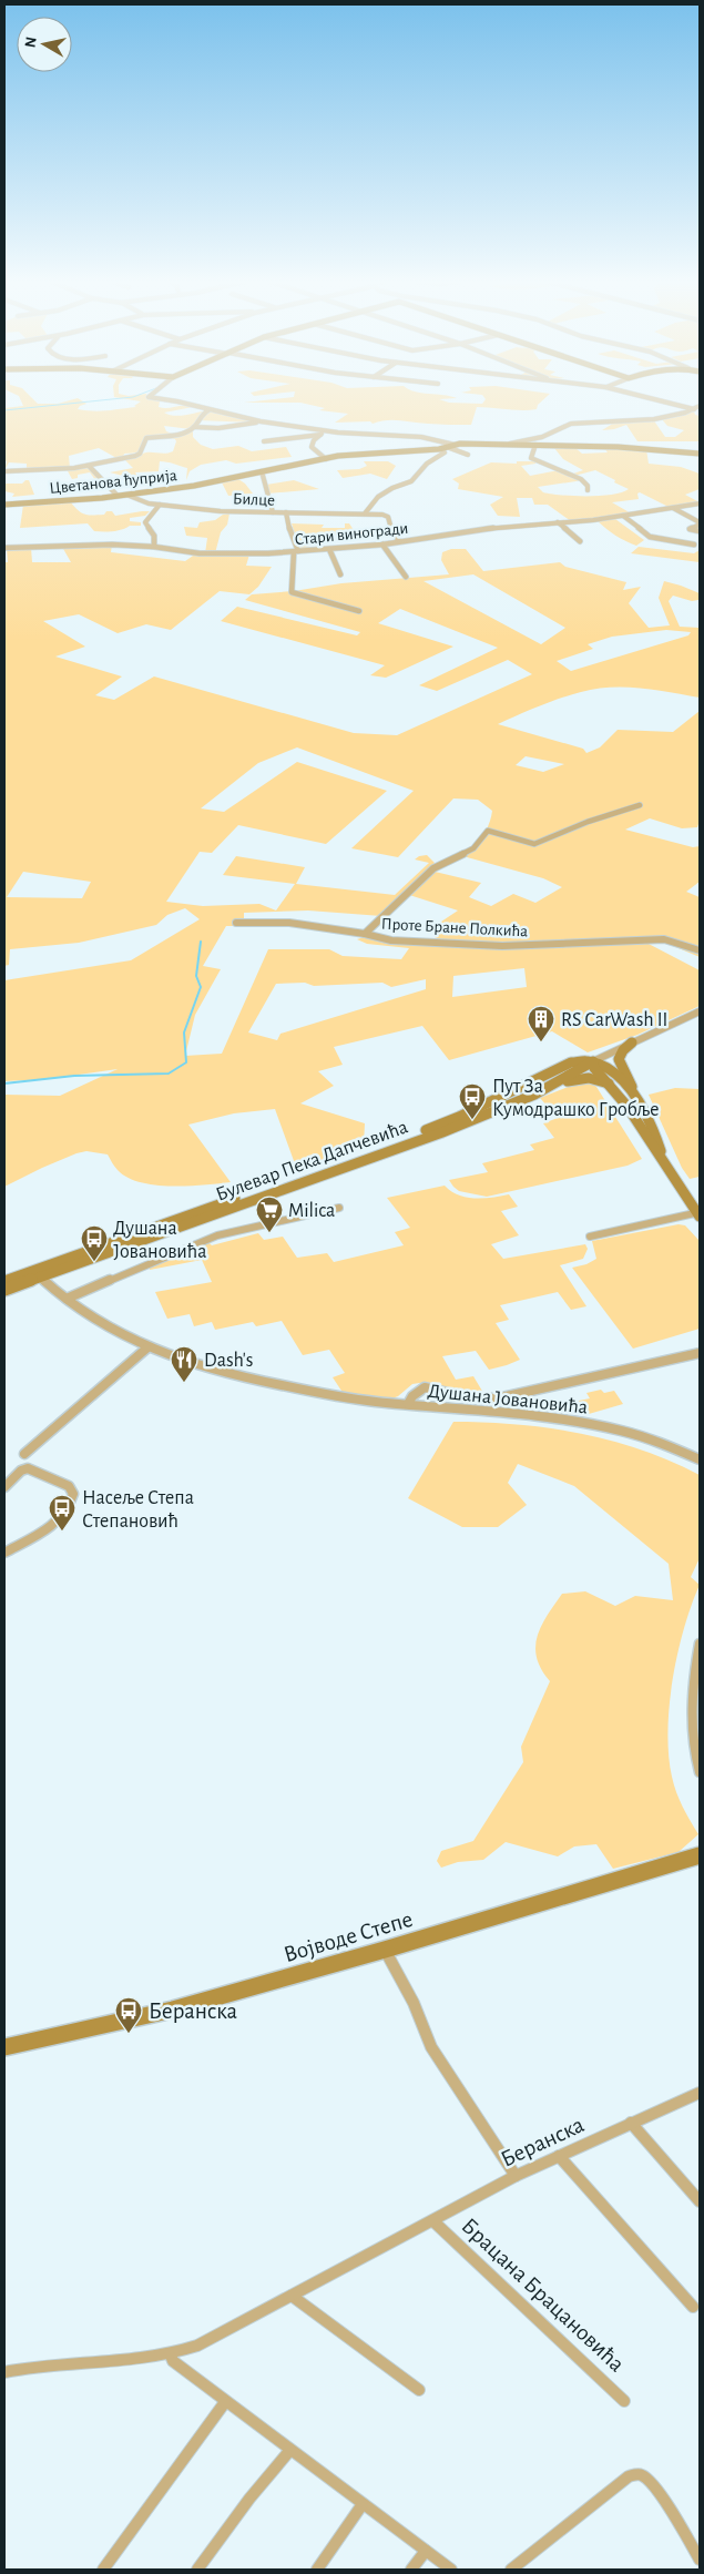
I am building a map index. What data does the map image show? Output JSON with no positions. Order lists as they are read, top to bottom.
{
  "streets": {
    "street": [
      "Цветанова ћуприја",
      "Билце",
      "Стари виногради",
      "Проте Бране Полкића",
      "Булевар Пека Дапчевића",
      "Душана Јовановића",
      "Војводе Степе",
      "Беранска",
      "Брацана Брацановића"
    ]
  },
  "crossings": [
    ["Цветанова ћуприја", "Билце"],
    ["Билце", "Стари виногради"],
    ["Булевар Пека Дапчевића", "Душана Јовановића"],
    ["Беранска", "Брацана Брацановића"]
  ],
  "places": {
    "building": ["RS CarWash II"],
    "bus stop": [
      "Пут За Кумодрашко Гробље",
      "Душана Јовановића",
      "Насеље Степа Степановић",
      "Беранска"
    ],
    "supermarket": ["Milica"],
    "restaurant": ["Dash's"]
  },
  "north": "left"
}
